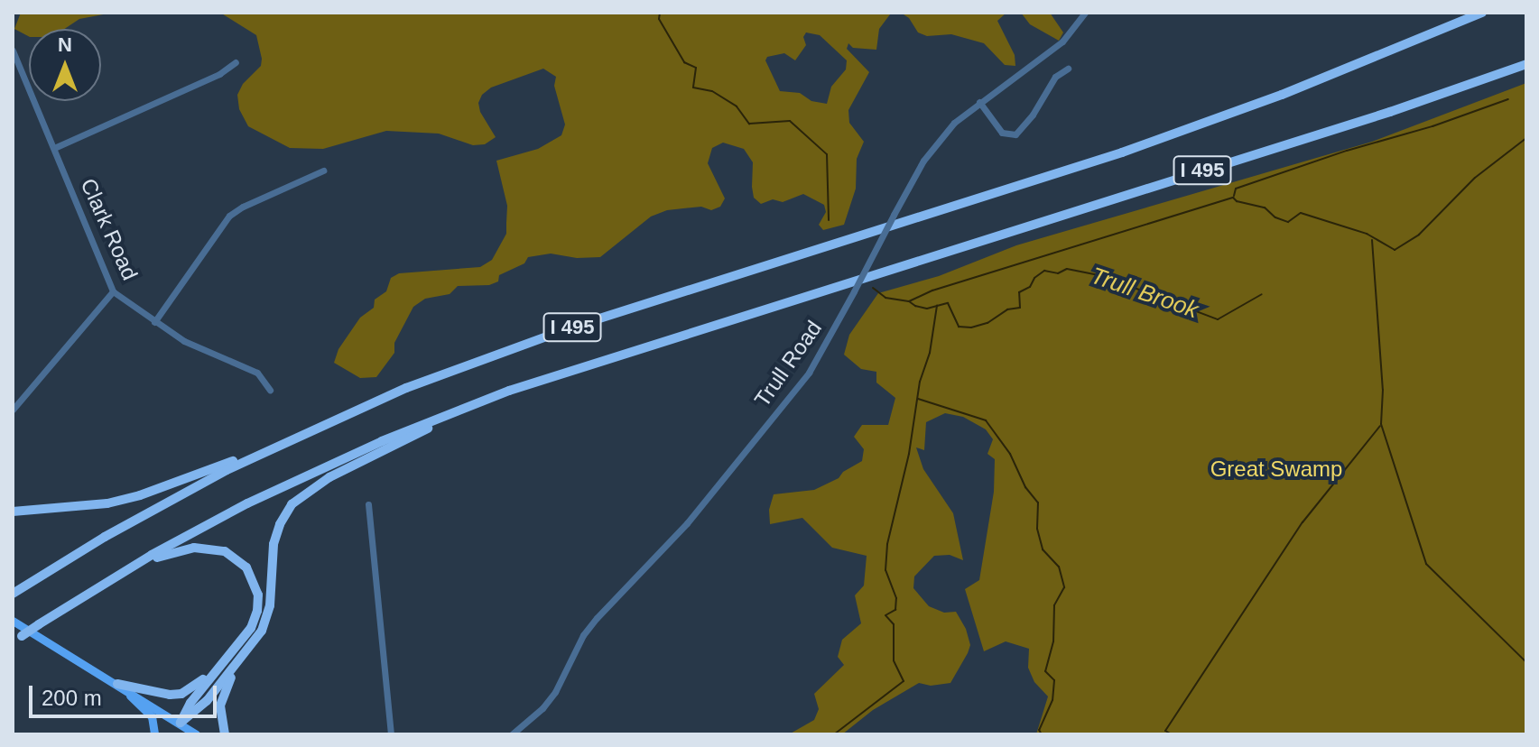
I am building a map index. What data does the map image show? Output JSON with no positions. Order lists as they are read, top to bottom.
{
  "streets": {
    "highway": ["I 495"],
    "street": ["Clark Road", "Trull Road"]
  },
  "water": ["Trull Brook"],
  "parks": ["Great Swamp"],
  "scale_bar": "200 m",
  "north": "top"
}
